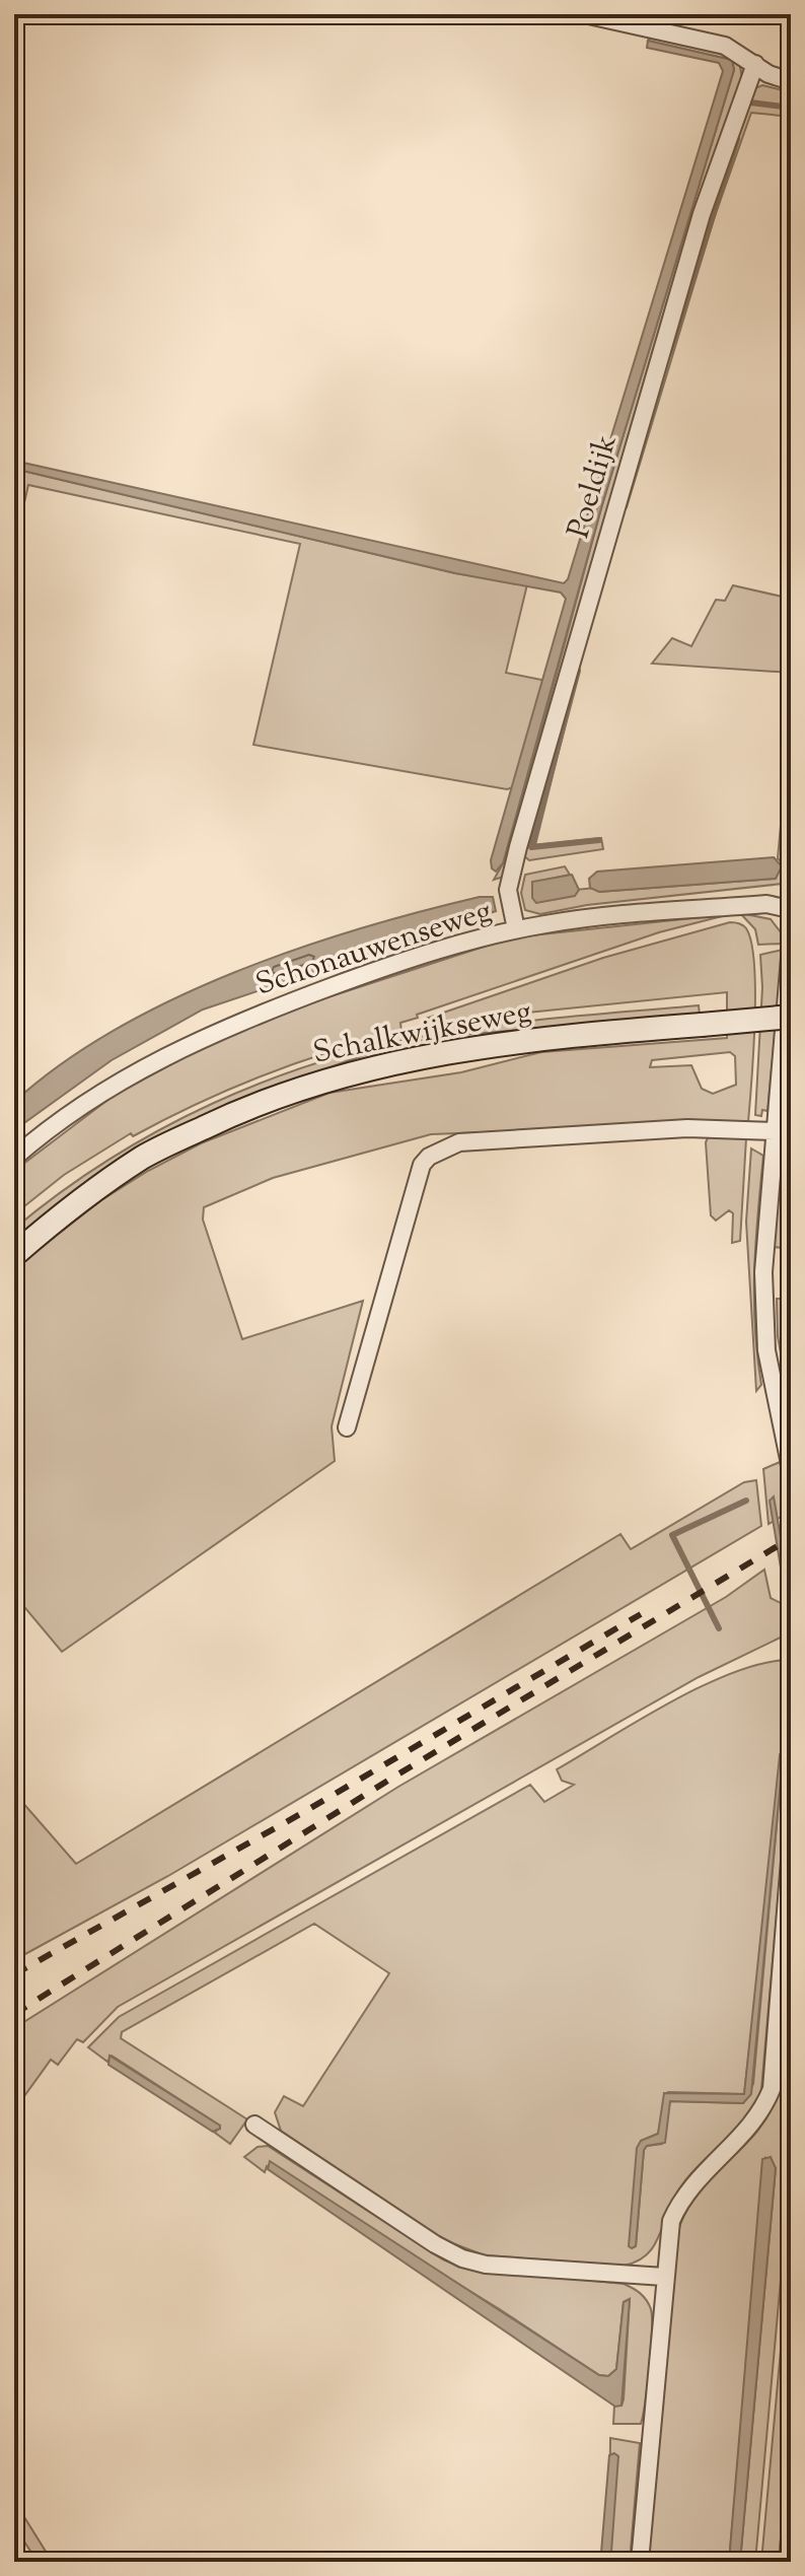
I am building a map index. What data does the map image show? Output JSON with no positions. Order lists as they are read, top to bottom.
{
  "streets": {
    "street": ["Poeldijk", "Schonauwenseweg", "Schalkwijkseweg"]
  },
  "crossings": [
    ["Poeldijk", "Schonauwenseweg"]
  ]
}
